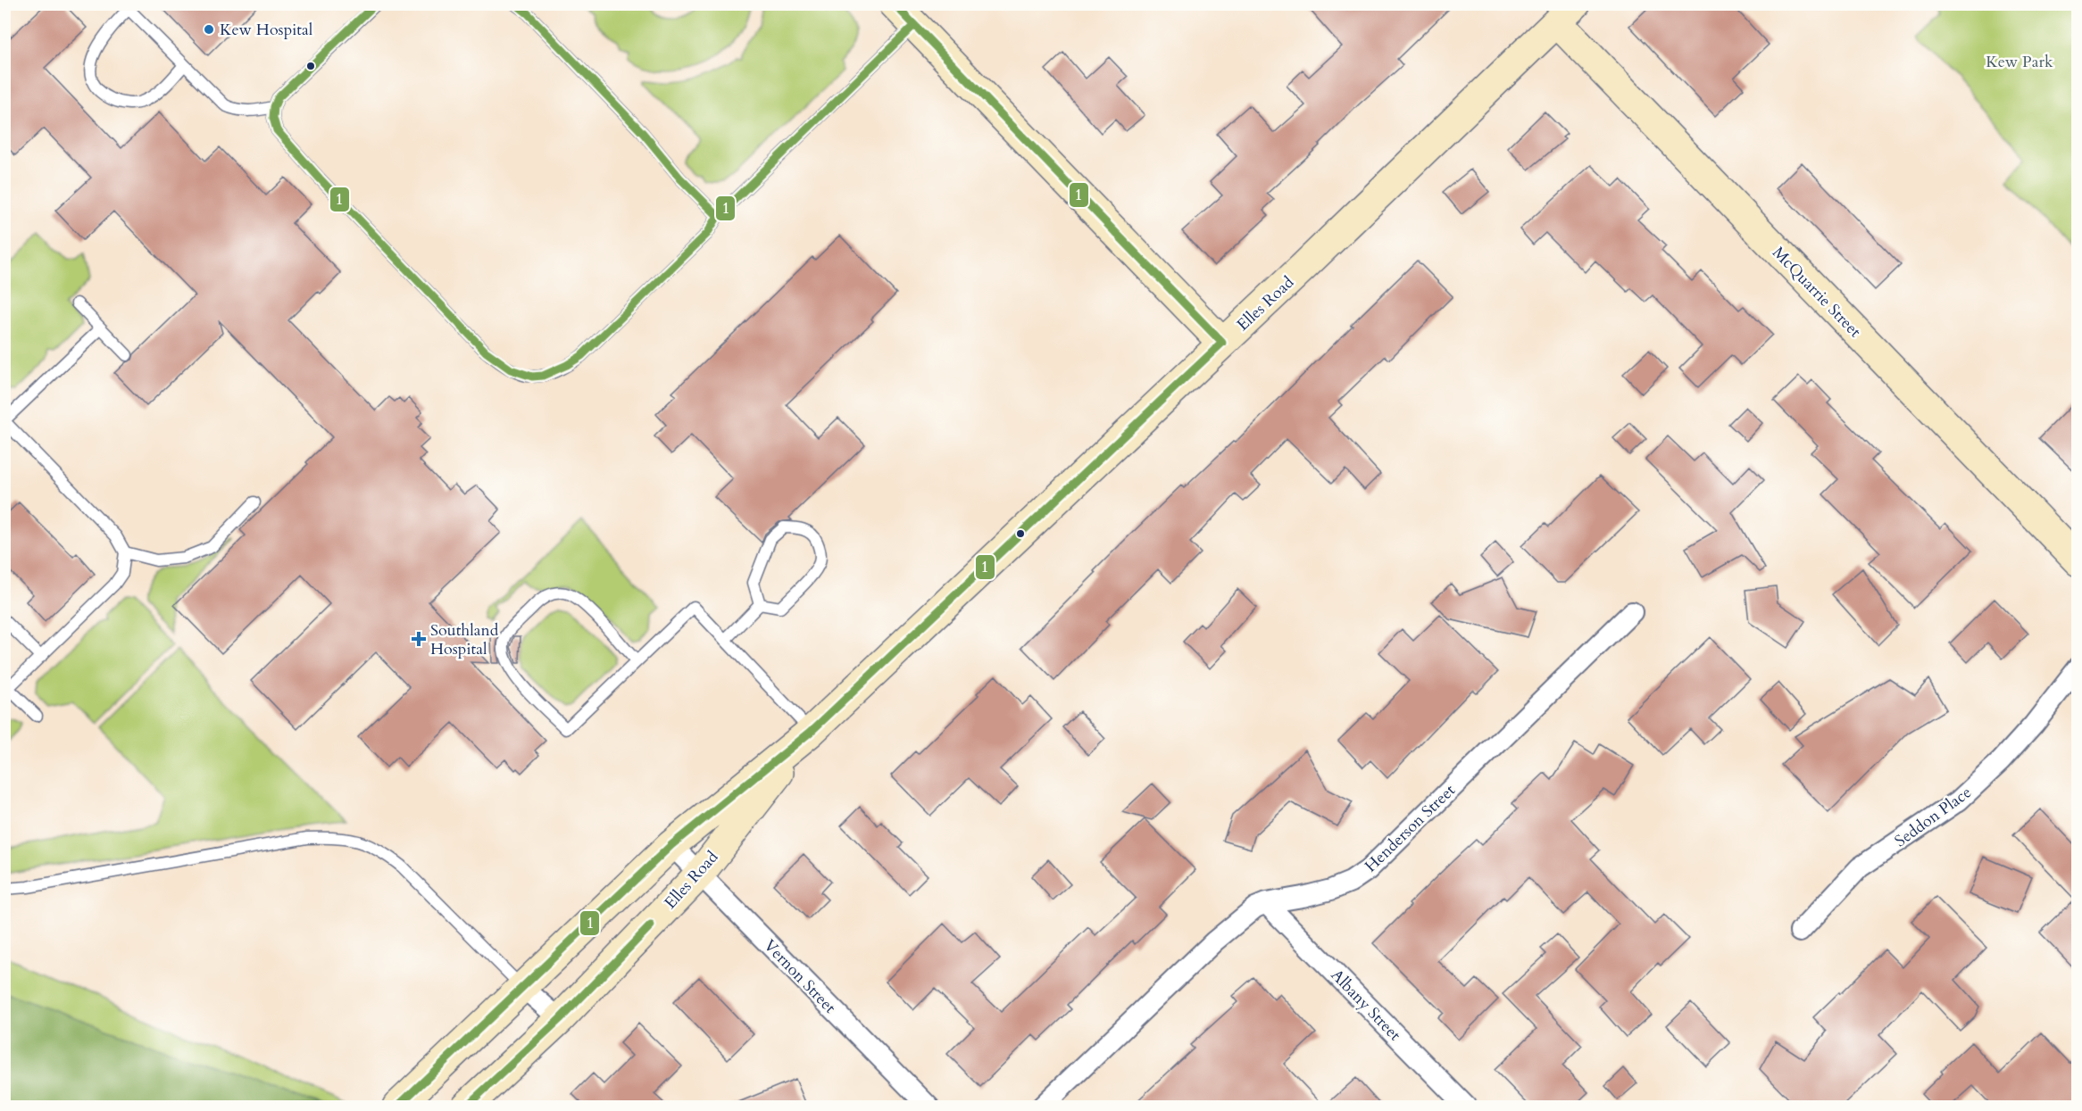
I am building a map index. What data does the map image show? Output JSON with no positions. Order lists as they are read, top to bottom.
{
  "streets": {
    "main road": ["McQuarrie Street", "Elles Road"],
    "street": [
      "Seddon Place",
      "Henderson Street",
      "Vernon Street",
      "Albany Street"
    ]
  },
  "crossings": [
    ["McQuarrie Street", "Elles Road"],
    ["Elles Road", "Vernon Street"],
    ["Henderson Street", "Albany Street"]
  ],
  "parks": ["Kew Park"],
  "places": {
    "other": ["Kew Hospital"],
    "health": ["Southland Hospital"]
  },
  "lines": ["transit line 1"]
}
